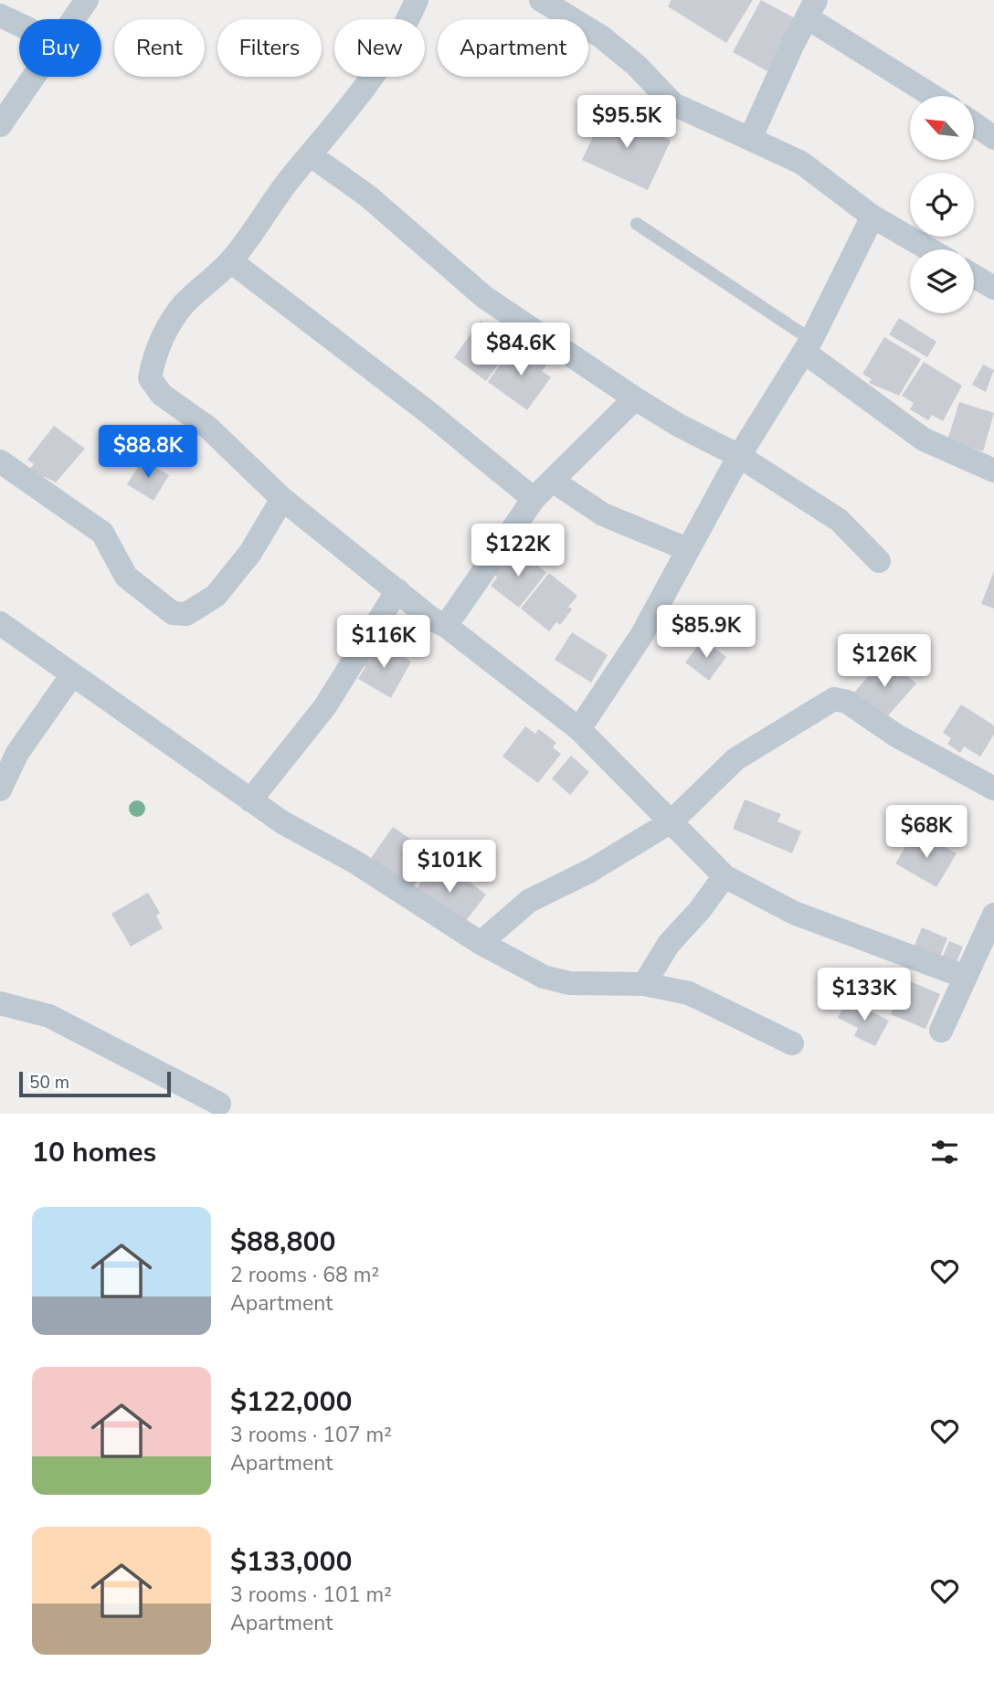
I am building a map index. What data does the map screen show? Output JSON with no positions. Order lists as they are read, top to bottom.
{
  "scale_bar": "50 m",
  "north": "top left",
  "page": {
    "chip": [
      "Buy",
      "Rent",
      "Filters",
      "New",
      "Apartment"
    ],
    "price": [
      "$95.5K",
      "$84.6K",
      "$88.8K",
      "$122K",
      "$85.9K",
      "$116K",
      "$126K",
      "$68K",
      "$101K",
      "$133K"
    ],
    "scale": "50 m",
    "heading": "10 homes",
    "list": [
      {
        "name": "$88,800",
        "note": "2 rooms · 68 m² · Apartment"
      },
      {
        "name": "$122,000",
        "note": "3 rooms · 107 m² · Apartment"
      },
      {
        "name": "$133,000",
        "note": "3 rooms · 101 m² · Apartment"
      }
    ]
  }
}
